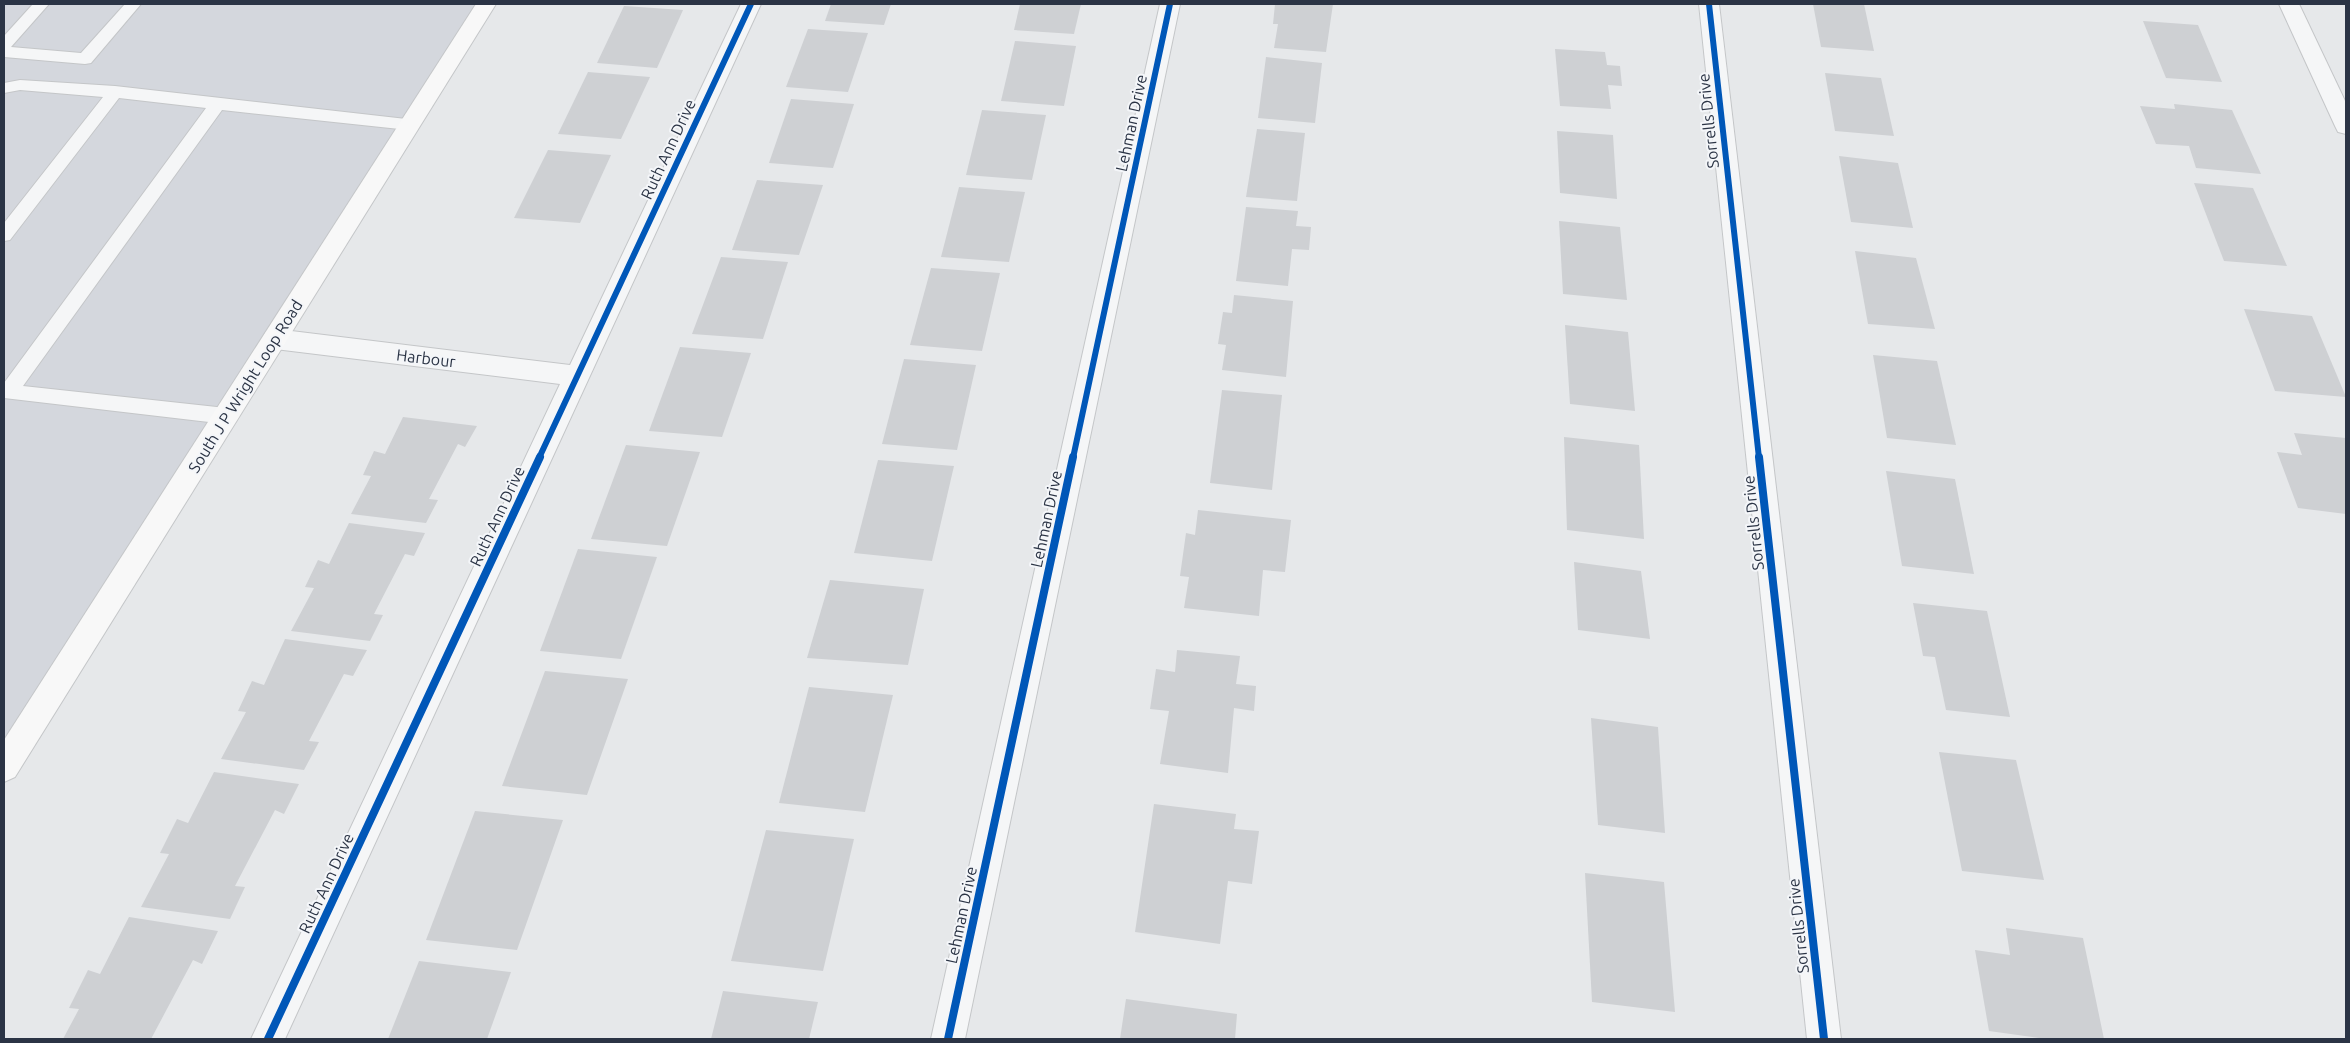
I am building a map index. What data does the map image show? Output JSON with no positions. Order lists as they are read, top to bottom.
{
  "streets": {
    "main road": ["South J P Wright Loop Road"],
    "street": [
      "Sorrells Drive",
      "Lehman Drive",
      "Ruth Ann Drive",
      "Harbour"
    ]
  },
  "crossings": [
    ["Ruth Ann Drive", "Harbour"],
    ["Harbour", "South J P Wright Loop Road"]
  ]
}
